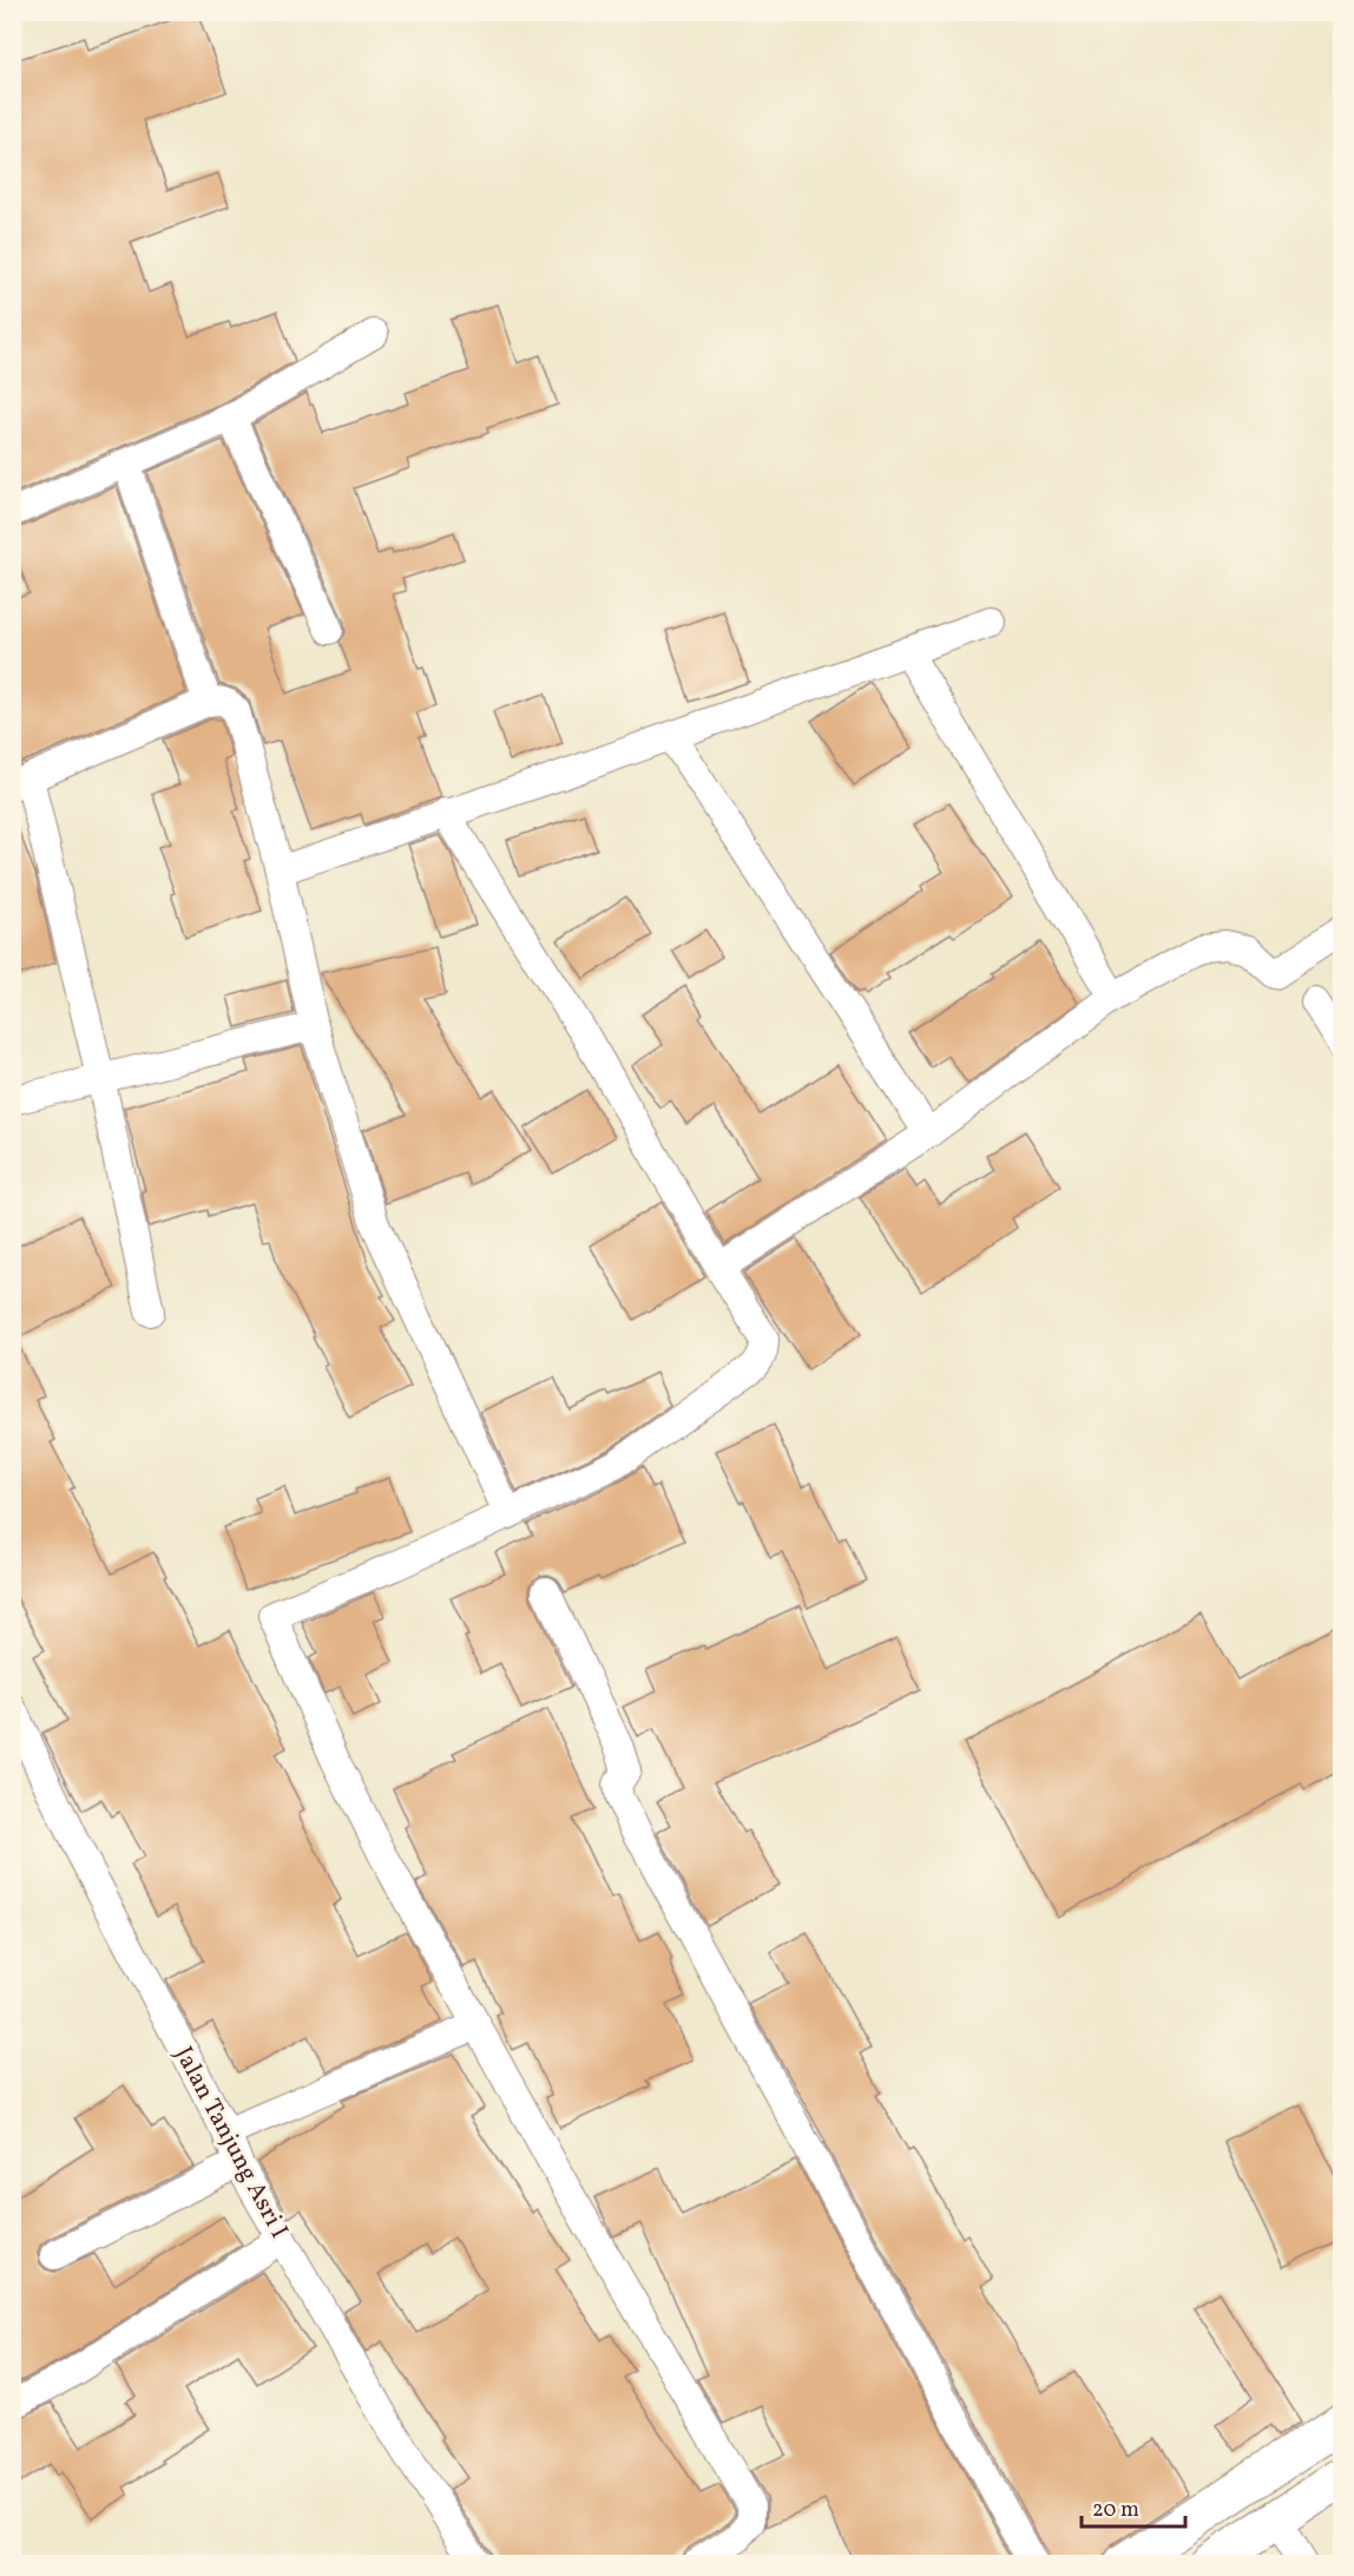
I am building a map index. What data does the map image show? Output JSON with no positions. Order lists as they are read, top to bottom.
{
  "streets": {
    "street": ["Jalan Tanjung Asri I"]
  },
  "scale_bar": "20 m"
}
